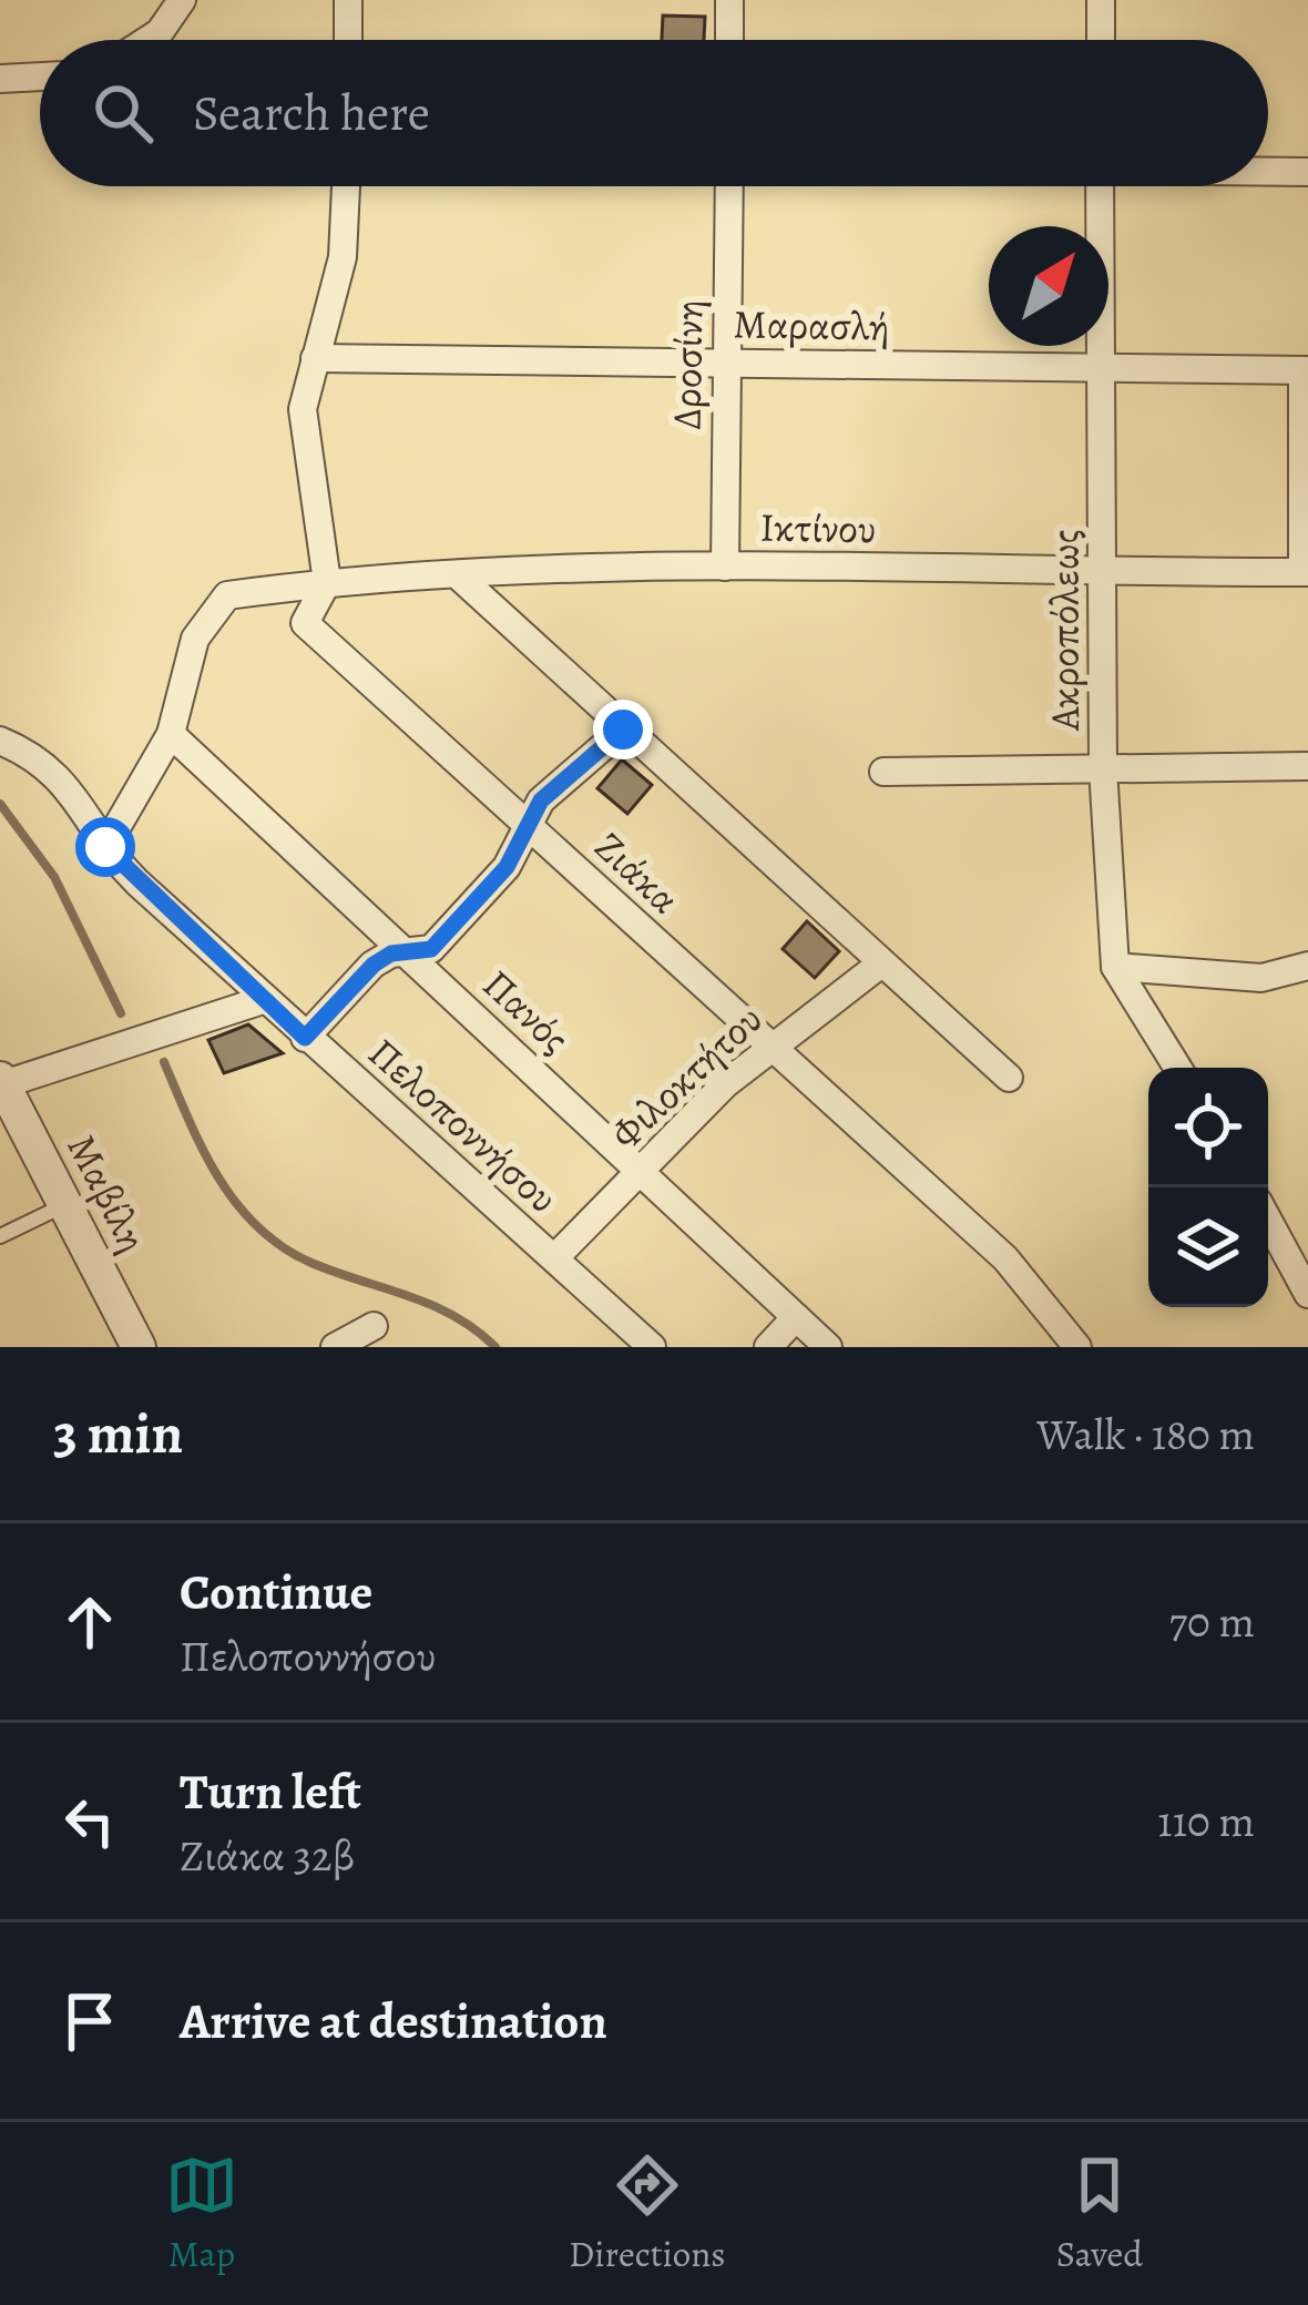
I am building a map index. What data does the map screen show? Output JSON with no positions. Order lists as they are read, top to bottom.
{
  "streets": {
    "street": [
      "Μαρασλή",
      "Δροσίνη",
      "Ικτίνου",
      "Ακροπόλεως",
      "Ζιάκα",
      "Πανός",
      "Φιλοκτήτου",
      "Πελοποννήσου",
      "Μαβίλη"
    ]
  },
  "crossings": [
    ["Μαρασλή", "Δροσίνη"],
    ["Μαρασλή", "Ακροπόλεως"],
    ["Μαρασλή", "Ζιάκα"],
    ["Δροσίνη", "Ικτίνου"],
    ["Ικτίνου", "Ακροπόλεως"],
    ["Ικτίνου", "Ζιάκα"],
    ["Ικτίνου", "Πανός"],
    ["Ικτίνου", "Πελοποννήσου"],
    ["Ζιάκα", "Φιλοκτήτου"],
    ["Πανός", "Φιλοκτήτου"],
    ["Φιλοκτήτου", "Πελοποννήσου"]
  ],
  "north": "top right",
  "page": {
    "search": "Search here",
    "heading": ["3 min", "Walk · 180 m"],
    "list": [
      ["Continue", "Πελοποννήσου", "70 m"],
      ["Turn left", "Ζιάκα 32β", "110 m"],
      "Arrive at destination"
    ],
    "nav": ["Map", "Directions", "Saved"]
  }
}
